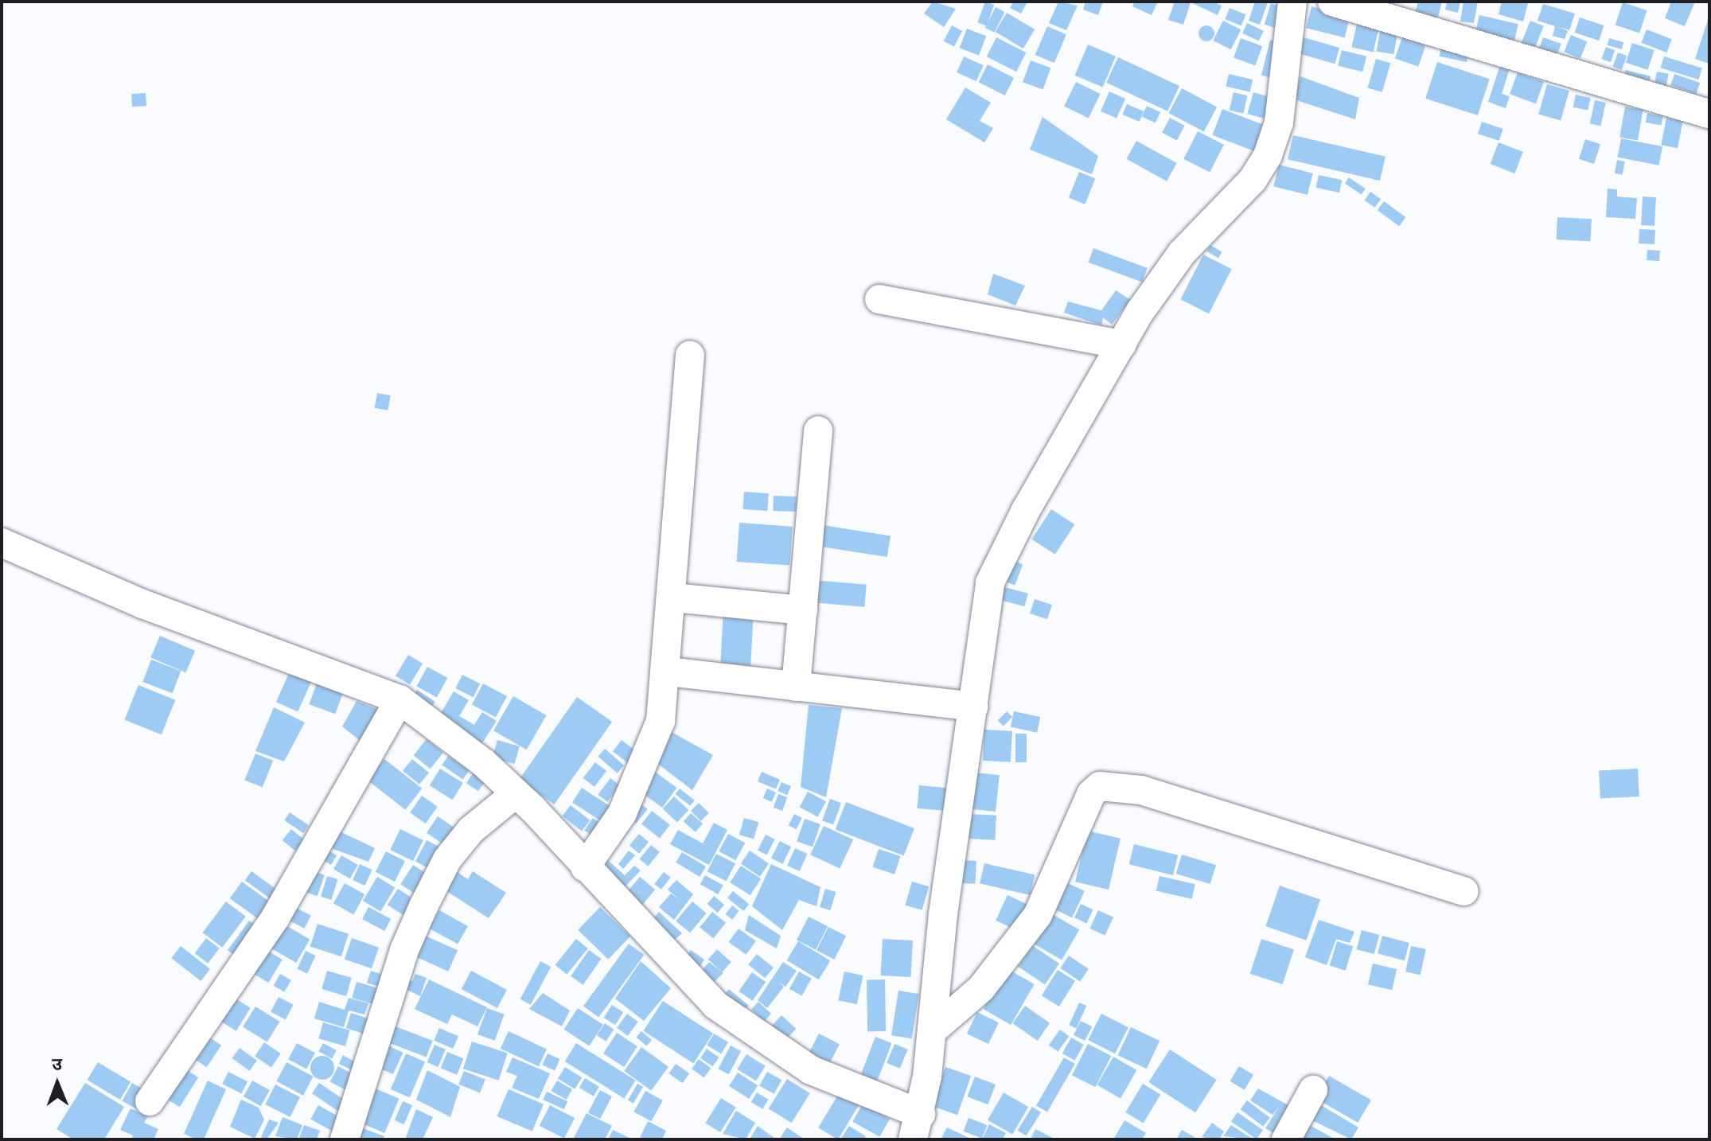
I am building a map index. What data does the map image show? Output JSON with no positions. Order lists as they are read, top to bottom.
{
  "north": "top"
}
